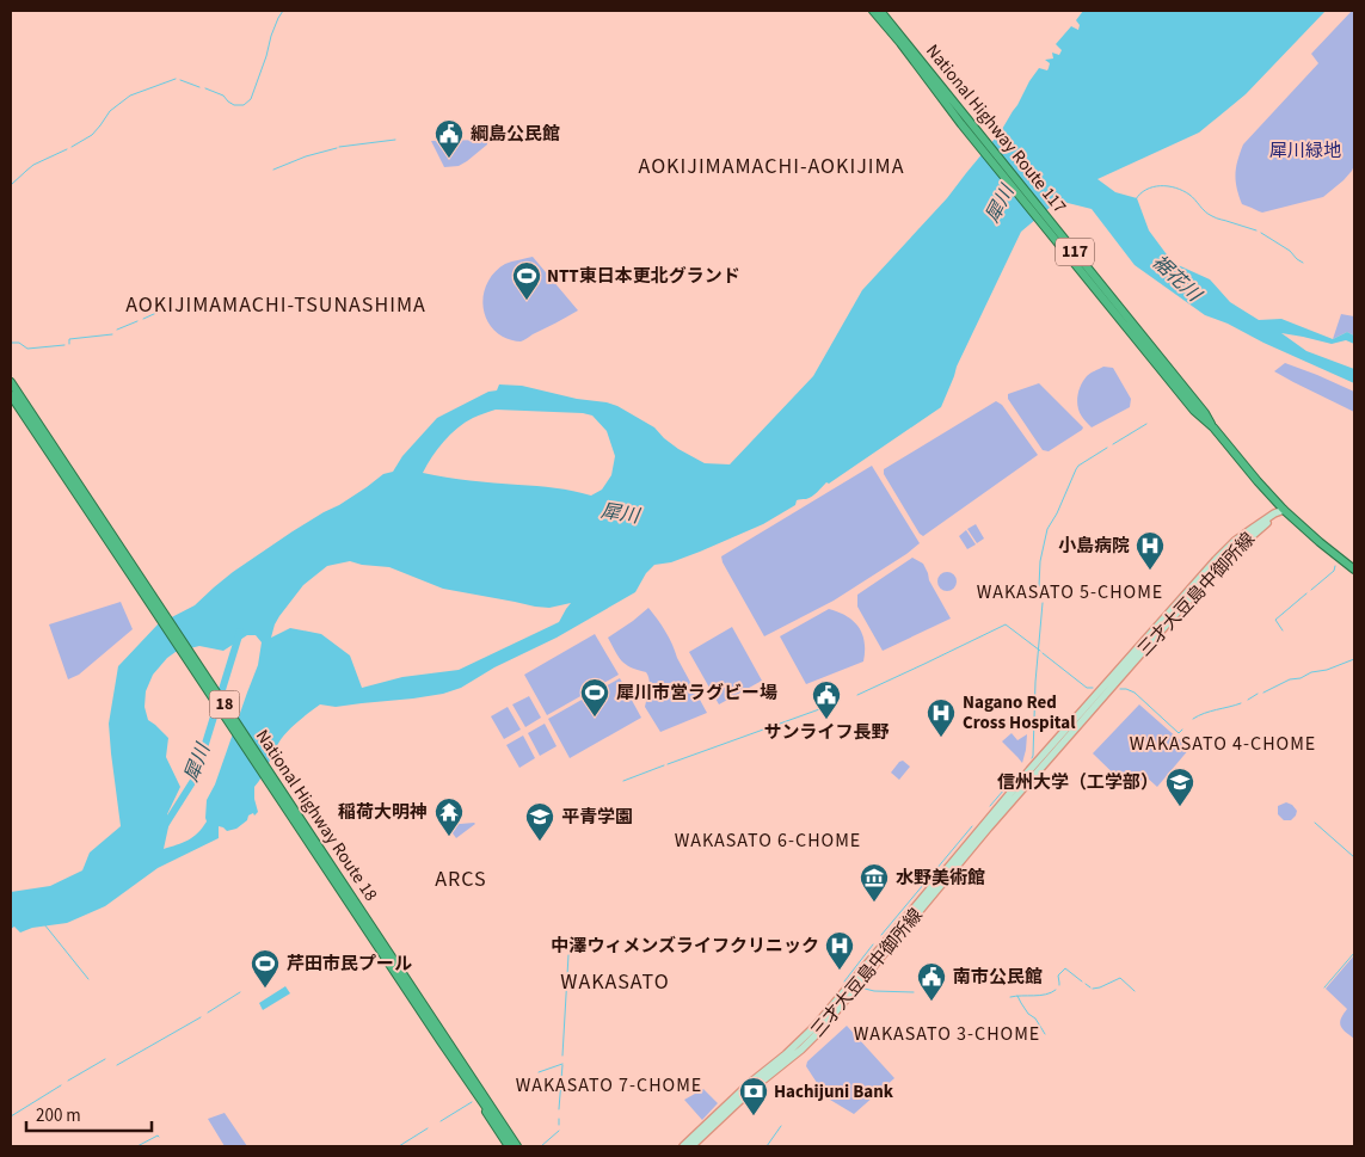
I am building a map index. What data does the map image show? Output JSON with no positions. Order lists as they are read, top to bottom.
{
  "streets": {
    "highway": [
      "National Highway Route 117",
      "117",
      "18",
      "National Highway Route 18"
    ],
    "main road": ["三才大豆島中御所線"]
  },
  "crossings": [
    ["National Highway Route 117", "117"],
    ["National Highway Route 117", "三才大豆島中御所線"],
    ["117", "三才大豆島中御所線"],
    ["18", "National Highway Route 18"]
  ],
  "districts": [
    "AOKIJIMAMACHI-AOKIJIMA",
    "AOKIJIMAMACHI-TSUNASHIMA",
    "WAKASATO 5-CHOME",
    "WAKASATO 4-CHOME",
    "WAKASATO 6-CHOME",
    "ARCS",
    "WAKASATO",
    "WAKASATO 3-CHOME",
    "WAKASATO 7-CHOME"
  ],
  "water": ["犀川", "裾花川"],
  "parks": ["犀川緑地"],
  "places": {
    "public building": ["綱島公民館", "サンライフ長野", "南市公民館"],
    "sports": ["NTT東日本更北グランド", "犀川市営ラグビー場", "芹田市民プール"],
    "hospital": ["小島病院", "Nagano Red Cross Hospital", "中澤ウィメンズライフクリニック"],
    "school or university": ["信州大学（工学部）", "平青学園"],
    "temple": ["稲荷大明神"],
    "museum": ["水野美術館"],
    "bank": ["Hachijuni Bank"]
  },
  "scale_bar": "200 m"
}
